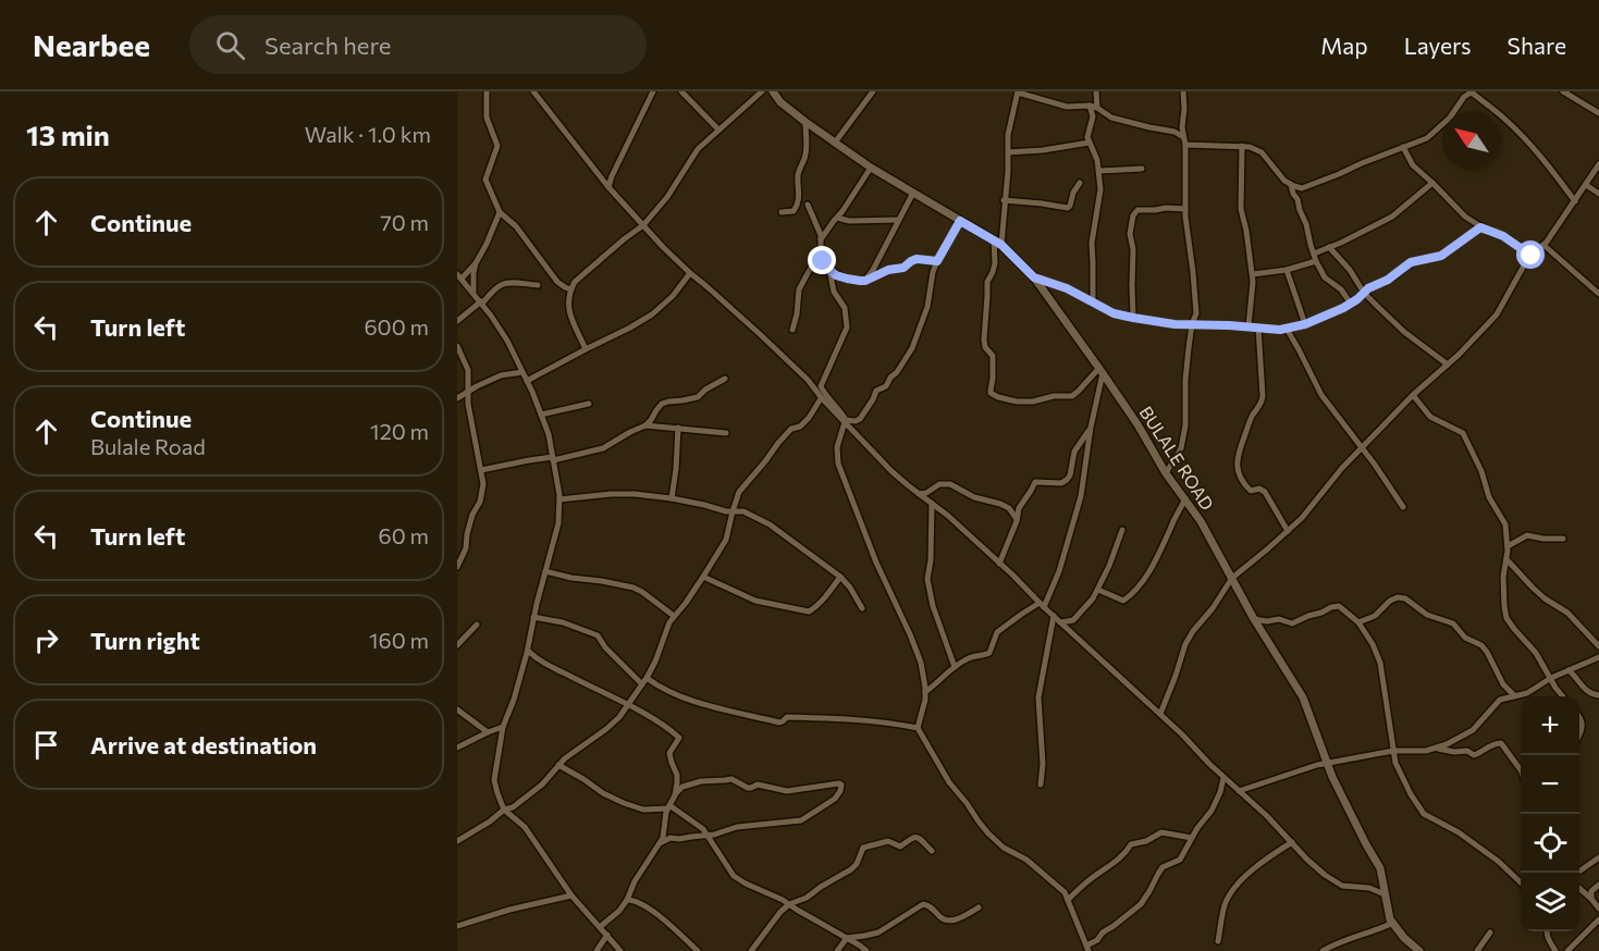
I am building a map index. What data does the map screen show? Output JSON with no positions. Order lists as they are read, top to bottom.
{
  "streets": {
    "street": ["BULALE ROAD"]
  },
  "north": "top left",
  "page": {
    "header": "Nearbee",
    "search": "Search here",
    "nav": ["Map", "Layers", "Share"],
    "heading": ["13 min", "Walk · 1.0 km"],
    "list": [
      ["Continue", "70 m"],
      ["Turn left", "600 m"],
      ["Continue", "Bulale Road", "120 m"],
      ["Turn left", "60 m"],
      ["Turn right", "160 m"],
      "Arrive at destination"
    ],
    "map_buttons": ["+", "−"]
  }
}
